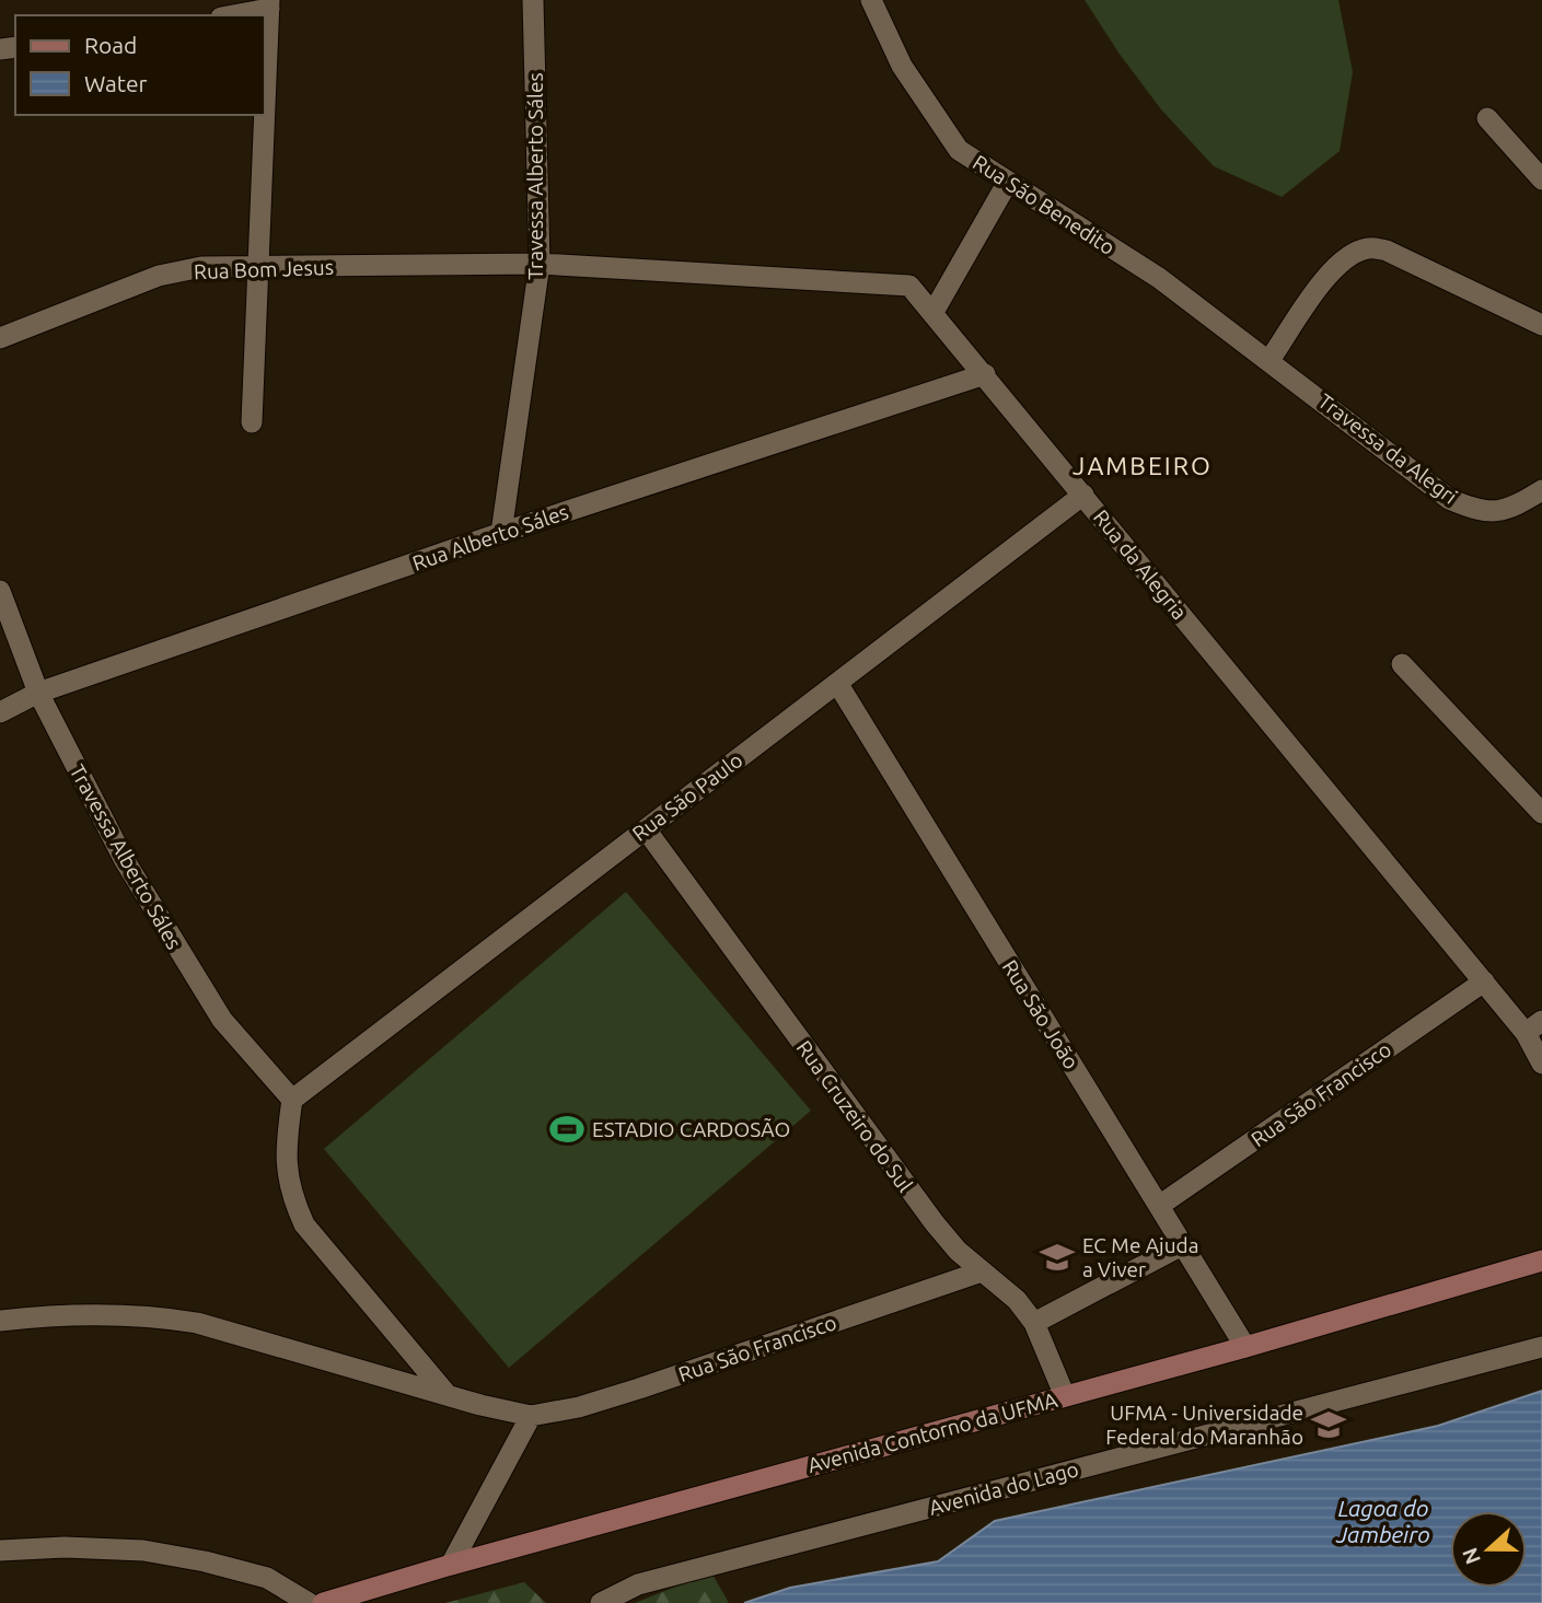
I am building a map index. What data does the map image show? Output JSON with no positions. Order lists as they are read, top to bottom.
{
  "streets": {
    "main road": ["Avenida Contorno da UFMA"],
    "street": [
      "Travessa Alberto Sáles",
      "Rua São Benedito",
      "Rua Bom Jesus",
      "Travessa da Alegri",
      "Rua Alberto Sáles",
      "Rua da Alegria",
      "Rua São Paulo",
      "Rua São João",
      "Rua São Francisco",
      "Rua Cruzeiro do Sul",
      "Avenida do Lago"
    ]
  },
  "crossings": [
    ["Travessa Alberto Sáles", "Rua Bom Jesus"],
    ["Travessa Alberto Sáles", "Rua Alberto Sáles"],
    ["Travessa Alberto Sáles", "Rua da Alegria"],
    ["Travessa Alberto Sáles", "Rua São Paulo"],
    ["Rua São Benedito", "Travessa da Alegri"],
    ["Rua Bom Jesus", "Rua da Alegria"],
    ["Rua Alberto Sáles", "Rua da Alegria"],
    ["Rua da Alegria", "Rua São Paulo"],
    ["Rua da Alegria", "Rua São Francisco"],
    ["Rua São Paulo", "Rua São João"],
    ["Rua São Paulo", "Rua Cruzeiro do Sul"],
    ["Rua São João", "Rua São Francisco"],
    ["Rua São João", "Avenida Contorno da UFMA"],
    ["Rua São Francisco", "Rua Cruzeiro do Sul"],
    ["Rua Cruzeiro do Sul", "Avenida Contorno da UFMA"]
  ],
  "districts": ["JAMBEIRO"],
  "water": ["Lagoa do Jambeiro"],
  "places": {
    "sports": ["ESTADIO CARDOSÃO"],
    "school or university": ["EC Me Ajuda a Viver", "UFMA - Universidade Federal do Maranhão"]
  },
  "legend": ["Road", "Water"],
  "north": "left"
}
